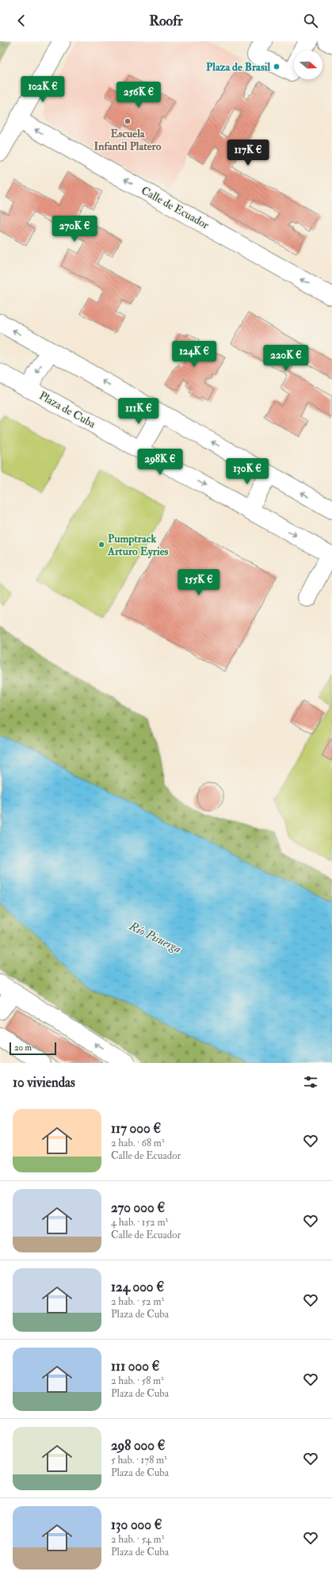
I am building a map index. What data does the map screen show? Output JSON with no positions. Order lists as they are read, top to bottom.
{
  "streets": {
    "street": ["Calle de Ecuador", "Plaza de Cuba"]
  },
  "one_way": ["Calle de Ecuador"],
  "water": ["Río Pisuerga"],
  "places": ["Plaza de Brasil", "Escuela Infantil Platero", "Pumptrack Arturo Eyries"],
  "scale_bar": "20 m",
  "north": "right",
  "page": {
    "header": "Roofr",
    "price": [
      "102K €",
      "256K €",
      "117K €",
      "270K €",
      "124K €",
      "220K €",
      "111K €",
      "298K €",
      "130K €",
      "155K €"
    ],
    "scale": "20 m",
    "heading": "10 viviendas",
    "list": [
      {
        "name": "117 000 €",
        "note": "2 hab. · 68 m² · Calle de Ecuador"
      },
      {
        "name": "270 000 €",
        "note": "4 hab. · 152 m² · Calle de Ecuador"
      },
      {
        "name": "124 000 €",
        "note": "2 hab. · 52 m² · Plaza de Cuba"
      },
      {
        "name": "111 000 €",
        "note": "2 hab. · 58 m² · Plaza de Cuba"
      },
      {
        "name": "298 000 €",
        "note": "5 hab. · 178 m² · Plaza de Cuba"
      },
      {
        "name": "130 000 €",
        "note": "2 hab. · 54 m² · Plaza de Cuba"
      }
    ]
  }
}
